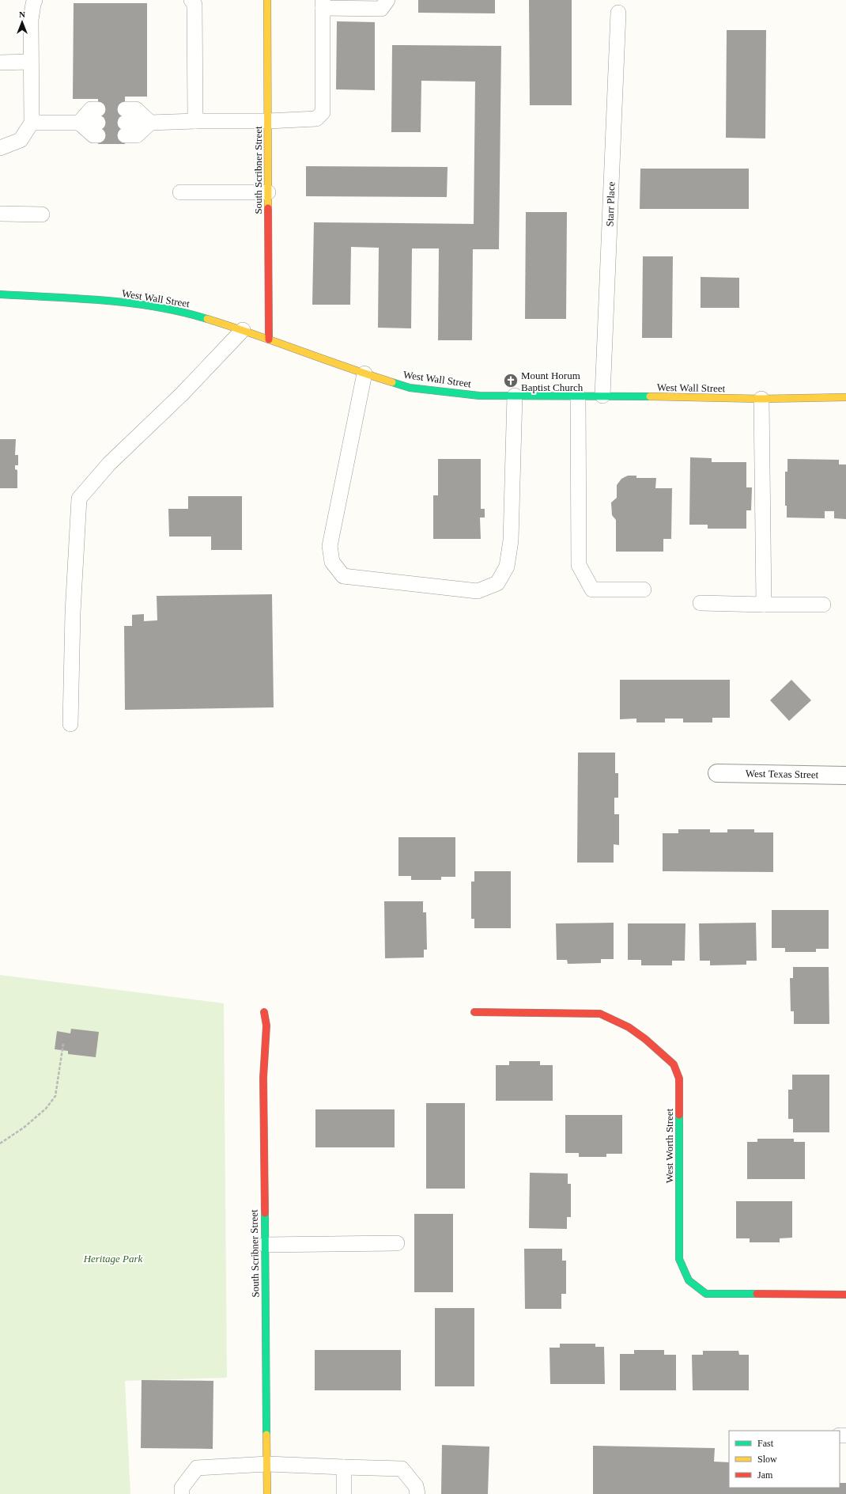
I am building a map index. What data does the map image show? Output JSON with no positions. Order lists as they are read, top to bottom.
{
  "streets": {
    "street": [
      "South Scribner Street",
      "West Wall Street",
      "West Texas Street",
      "West Worth Street"
    ],
    "lane": ["Starr Place"]
  },
  "crossings": [
    ["South Scribner Street", "West Wall Street"],
    ["Starr Place", "West Wall Street"]
  ],
  "parks": ["Heritage Park"],
  "places": {
    "church": ["Mount Horum Baptist Church"]
  },
  "legend": ["Fast", "Slow", "Jam"],
  "north": "top"
}
